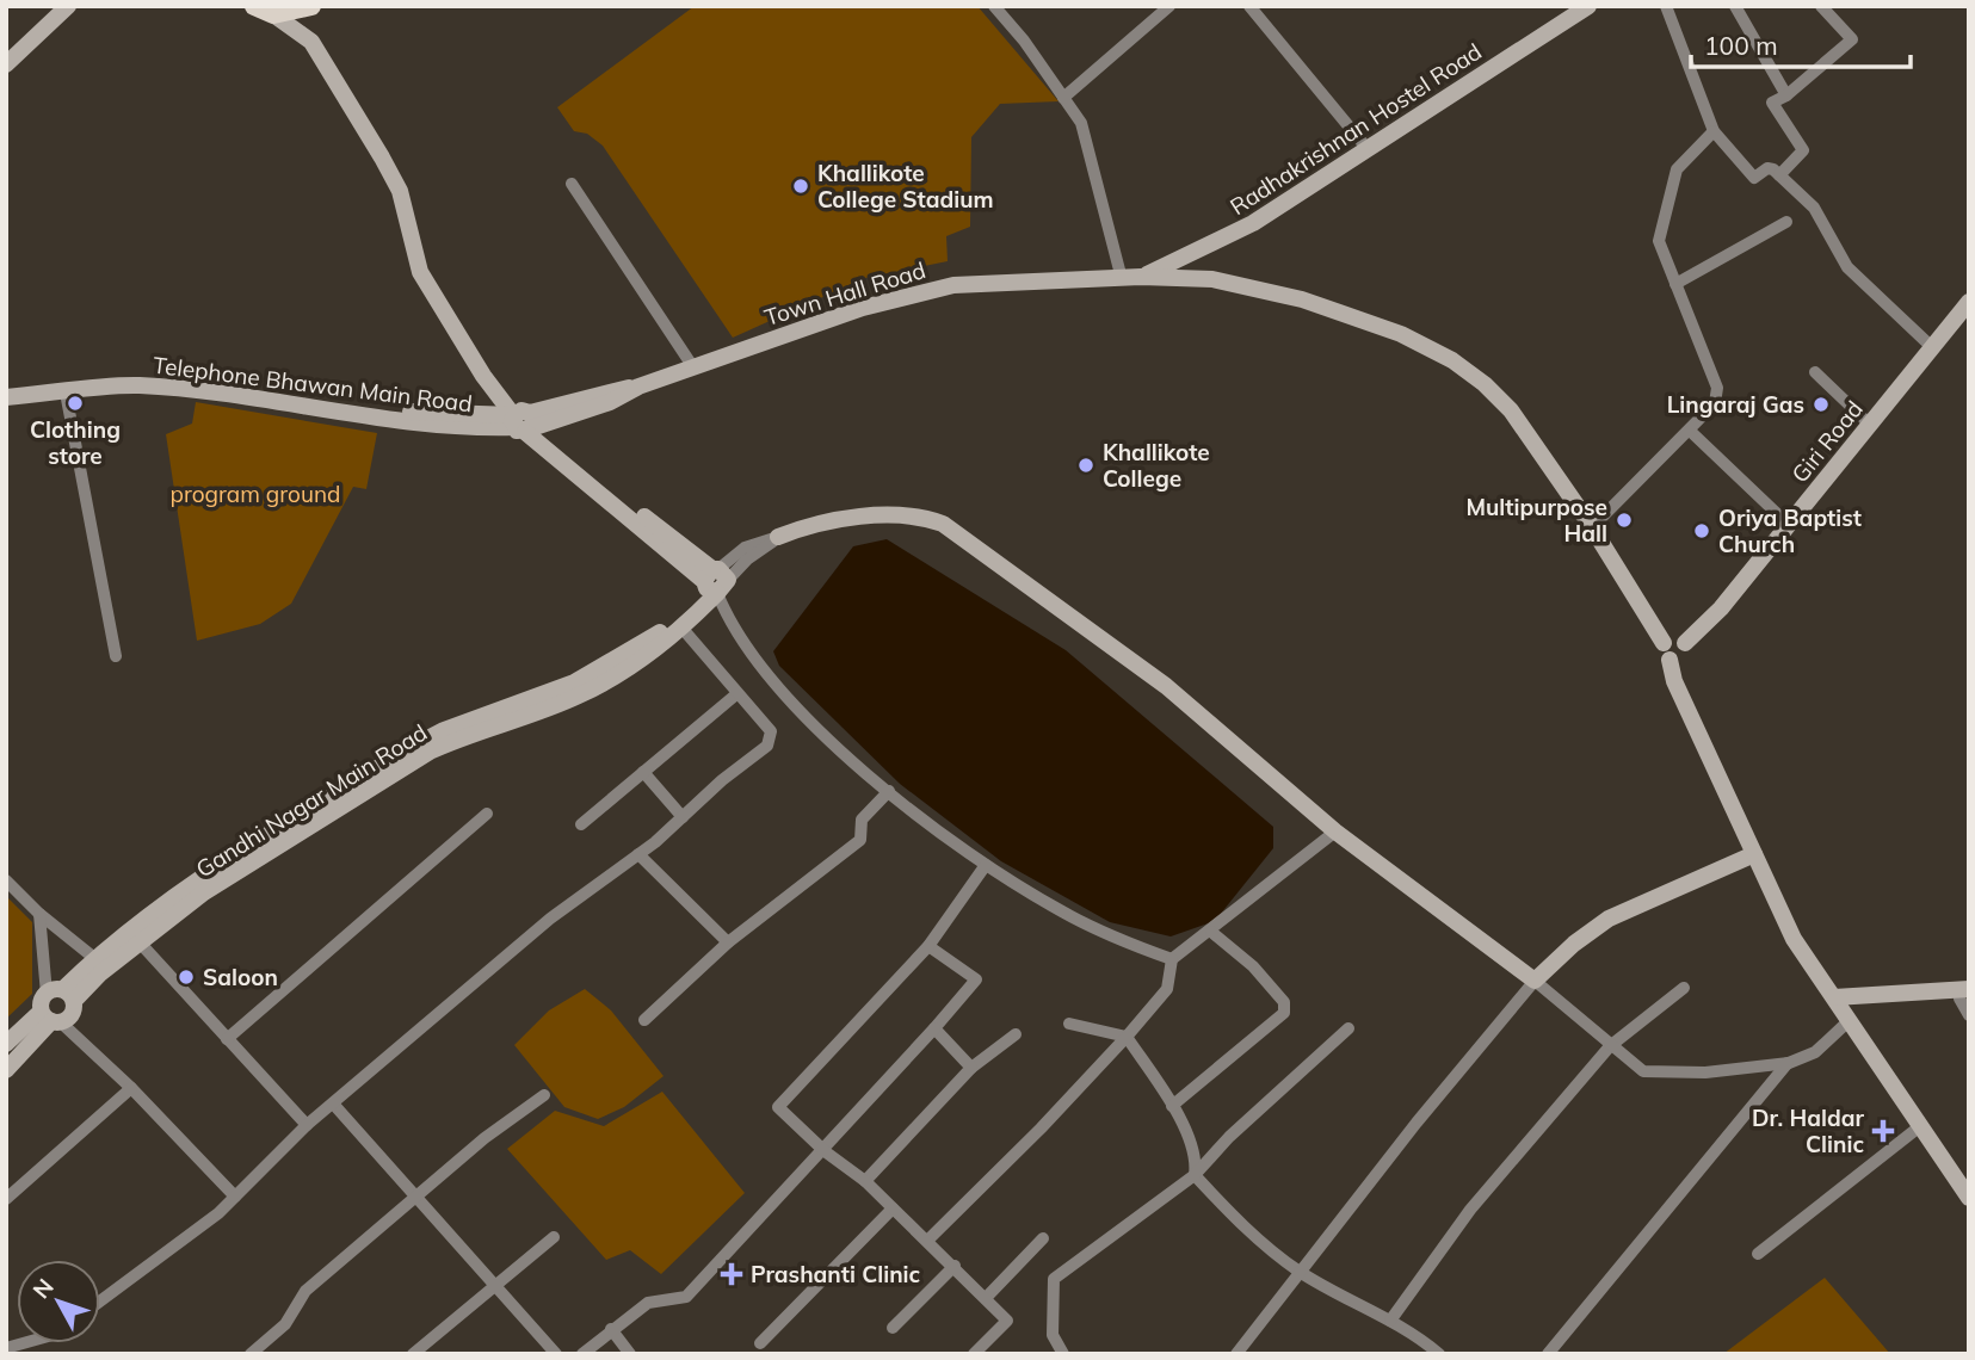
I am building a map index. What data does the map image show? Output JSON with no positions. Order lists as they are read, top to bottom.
{
  "streets": {
    "street": [
      "Radhakrishnan Hostel Road",
      "Town Hall Road",
      "Telephone Bhawan Main Road",
      "Giri Road",
      "Gandhi Nagar Main Road"
    ]
  },
  "crossings": [
    ["Radhakrishnan Hostel Road", "Town Hall Road"],
    ["Town Hall Road", "Telephone Bhawan Main Road"]
  ],
  "parks": ["program ground"],
  "places": {
    "other": [
      "Khallikote College Stadium",
      "Clothing store",
      "Lingaraj Gas",
      "Khallikote College",
      "Multipurpose Hall",
      "Oriya Baptist Church",
      "Saloon"
    ],
    "health": ["Dr. Haldar Clinic", "Prashanti Clinic"]
  },
  "scale_bar": "100 m",
  "north": "top left"
}
